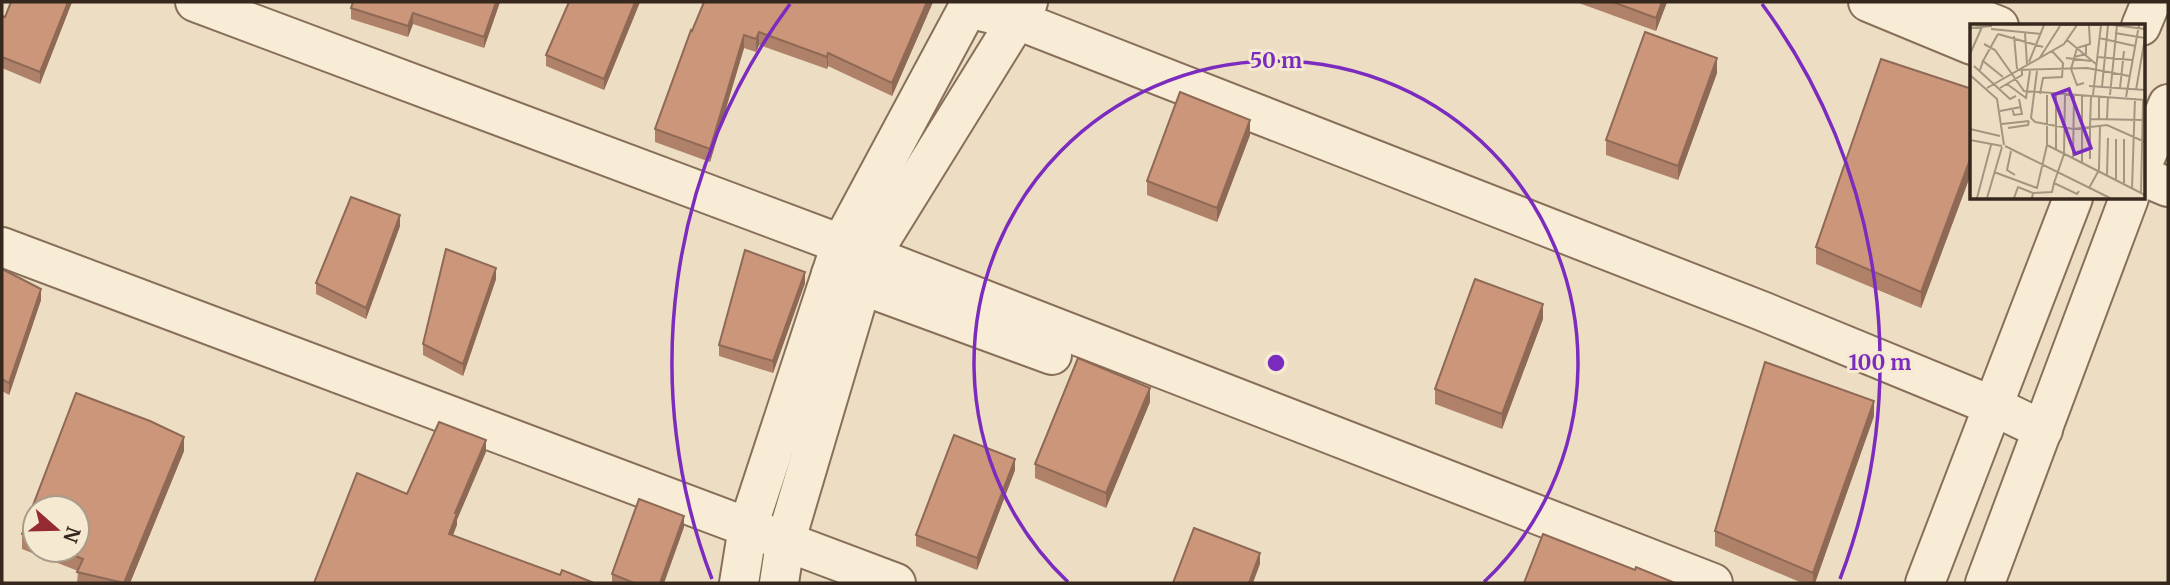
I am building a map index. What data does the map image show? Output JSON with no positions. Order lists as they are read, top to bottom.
{
  "north": "right",
  "rings": ["50 m", "100 m"]
}
